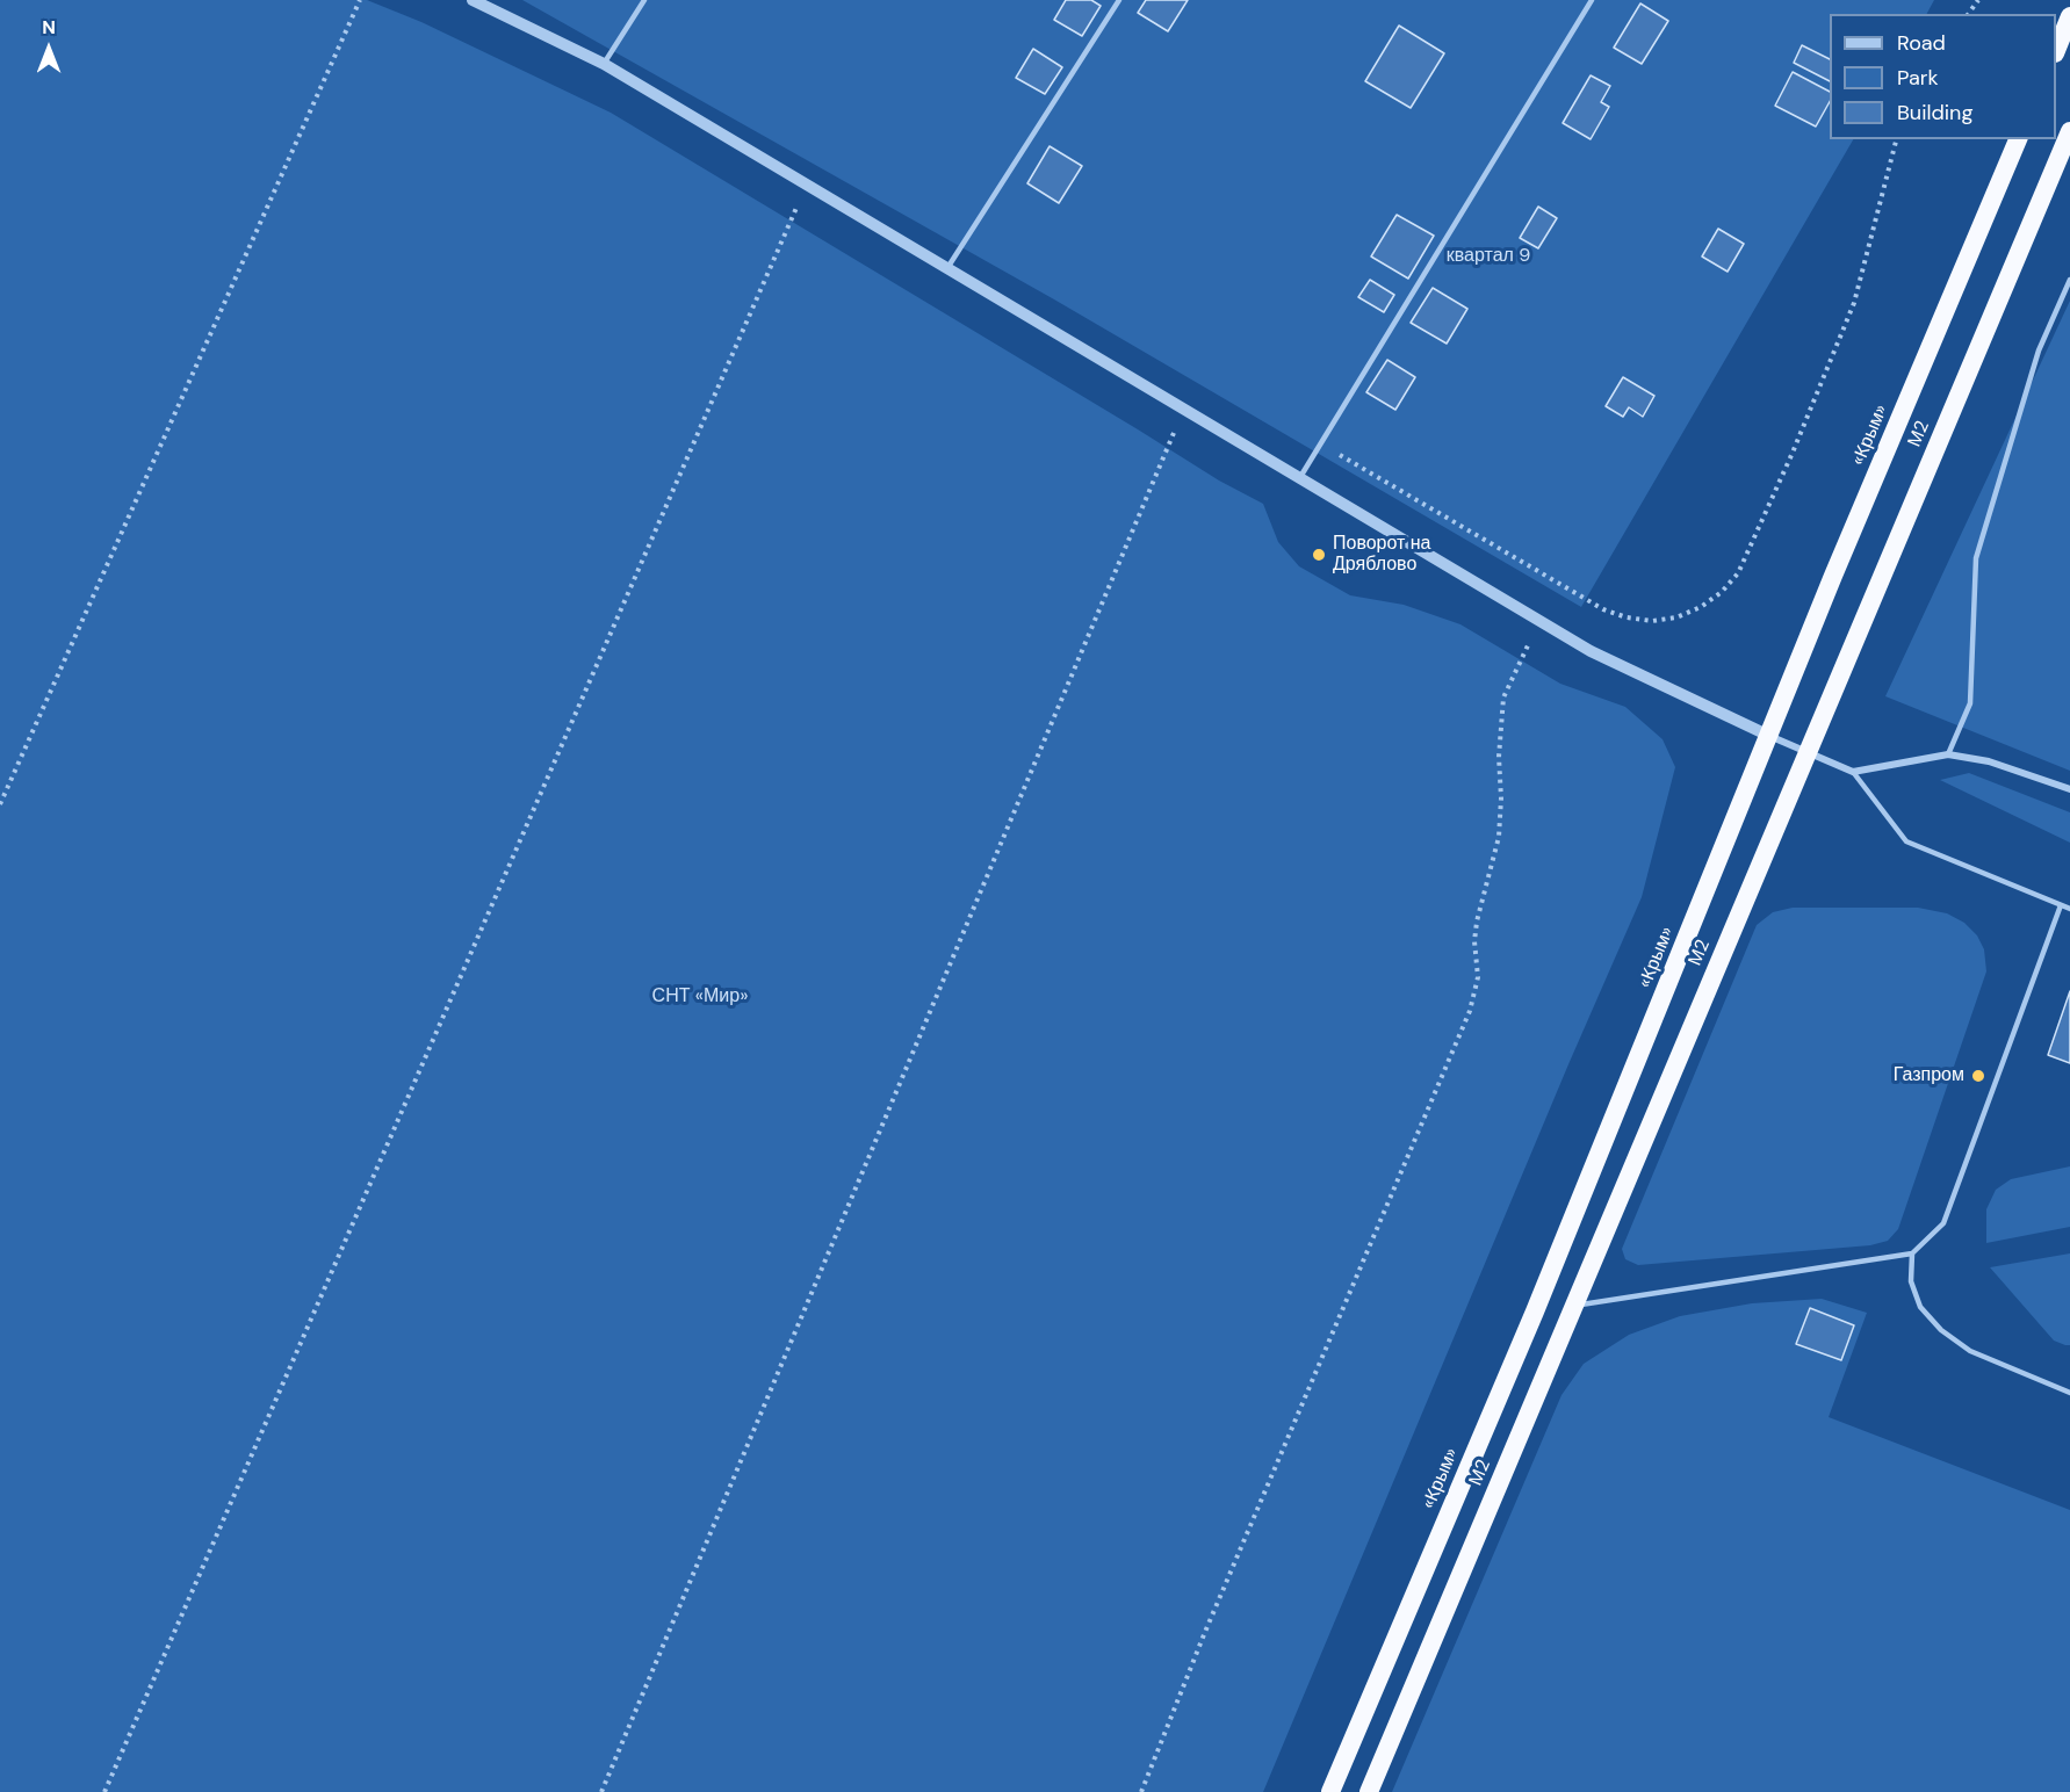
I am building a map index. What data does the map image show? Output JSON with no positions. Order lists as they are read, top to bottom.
{
  "streets": {
    "highway": ["М2", "«Крым»"]
  },
  "parks": ["квартал 9", "СНТ «Мир»"],
  "places": ["Поворот на Дряблово", "Газпром"],
  "legend": ["Road", "Park", "Building"],
  "north": "top"
}
